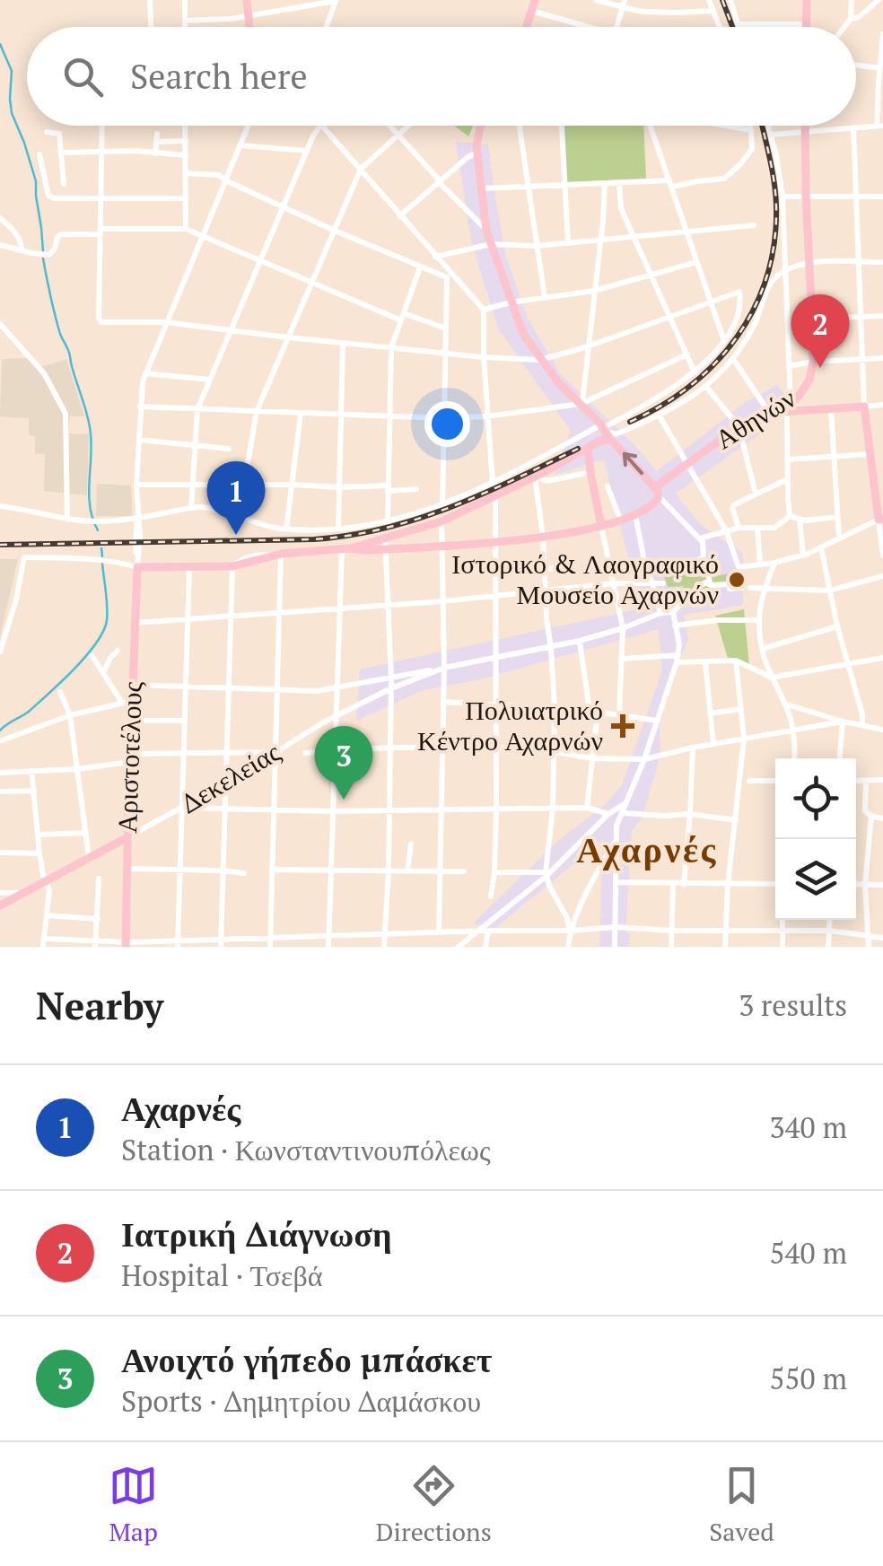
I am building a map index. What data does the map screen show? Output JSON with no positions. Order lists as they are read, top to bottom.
{
  "streets": {
    "main road": ["Αθηνών", "Αριστοτέλους", "Δεκελείας"]
  },
  "crossings": [
    ["Αριστοτέλους", "Δεκελείας"]
  ],
  "districts": ["Αχαρνές"],
  "places": {
    "other": ["Ιστορικό & Λαογραφικό Μουσείο Αχαρνών"],
    "health": ["Πολυιατρικό Κέντρο Αχαρνών"]
  },
  "page": {
    "search": "Search here",
    "pins": ["2", "1", "3"],
    "heading": ["Nearby", "3 results"],
    "list": [
      {
        "mark": "1",
        "name": "Αχαρνές",
        "note": "Station · Κωνσταντινουπόλεως",
        "value": "340 m"
      },
      {
        "mark": "2",
        "name": "Ιατρική Διάγνωση",
        "note": "Hospital · Τσεβά",
        "value": "540 m"
      },
      {
        "mark": "3",
        "name": "Ανοιχτό γήπεδο μπάσκετ",
        "note": "Sports · Δημητρίου Δαμάσκου",
        "value": "550 m"
      }
    ],
    "nav": ["Map", "Directions", "Saved"]
  }
}
